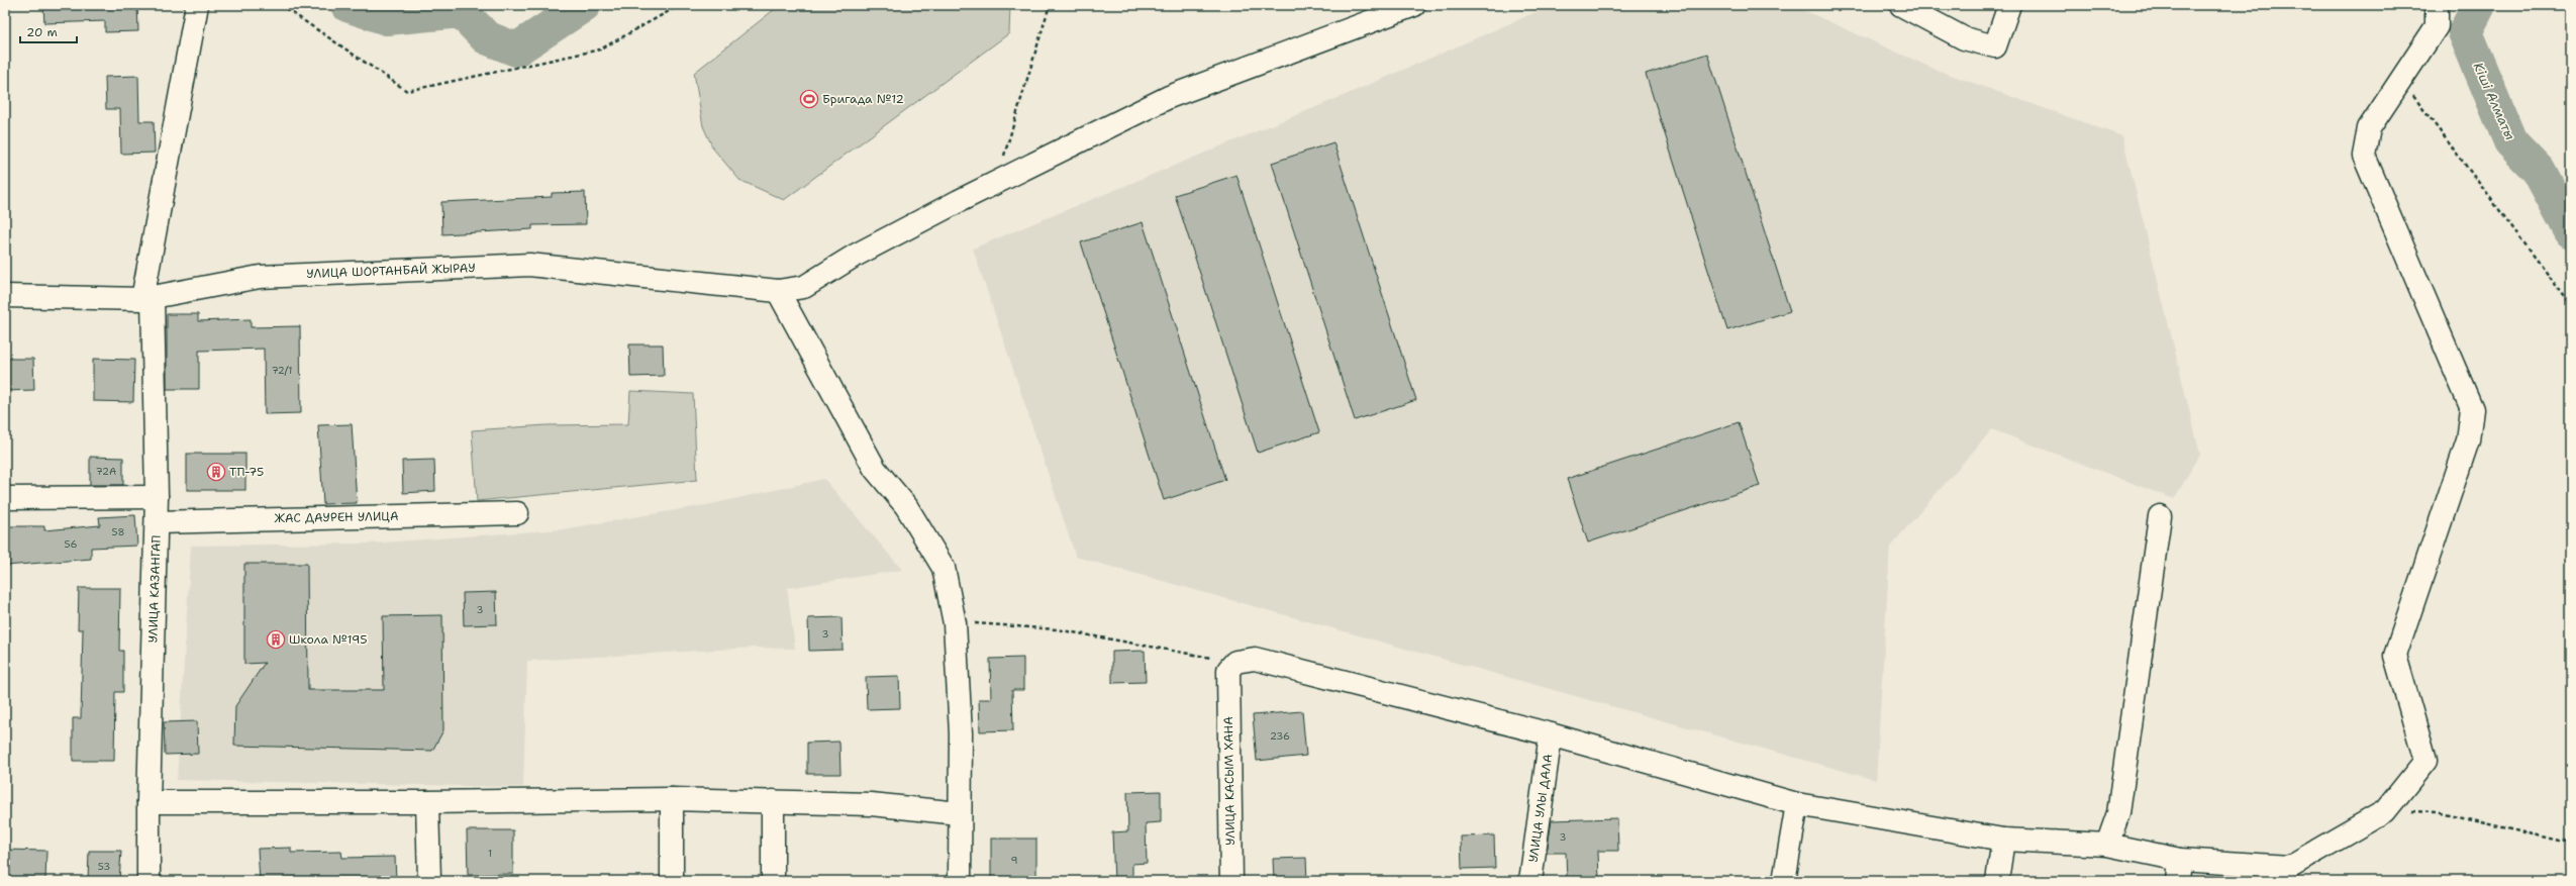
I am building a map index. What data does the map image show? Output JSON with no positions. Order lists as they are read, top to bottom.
{
  "streets": {
    "street": [
      "УЛИЦА ШОРТАНБАЙ ЖЫРАУ",
      "ЖАС ДАУРЕН УЛИЦА",
      "УЛИЦА КАЗАНГАП",
      "УЛИЦА КАСЫМ ХАНА",
      "УЛИЦА УЛЫ ДАЛА"
    ]
  },
  "crossings": [
    ["УЛИЦА ШОРТАНБАЙ ЖЫРАУ", "УЛИЦА КАЗАНГАП"],
    ["ЖАС ДАУРЕН УЛИЦА", "УЛИЦА КАЗАНГАП"]
  ],
  "water": ["Кіші Алматы"],
  "places": {
    "sports": ["Бригада №12"],
    "building": ["ТП-75", "Школа №195"]
  },
  "house_numbers": [
    "72/1",
    "72А",
    "58",
    "56",
    "3",
    "3",
    "236",
    "3",
    "1",
    "9",
    "53"
  ],
  "scale_bar": "20 m"
}
